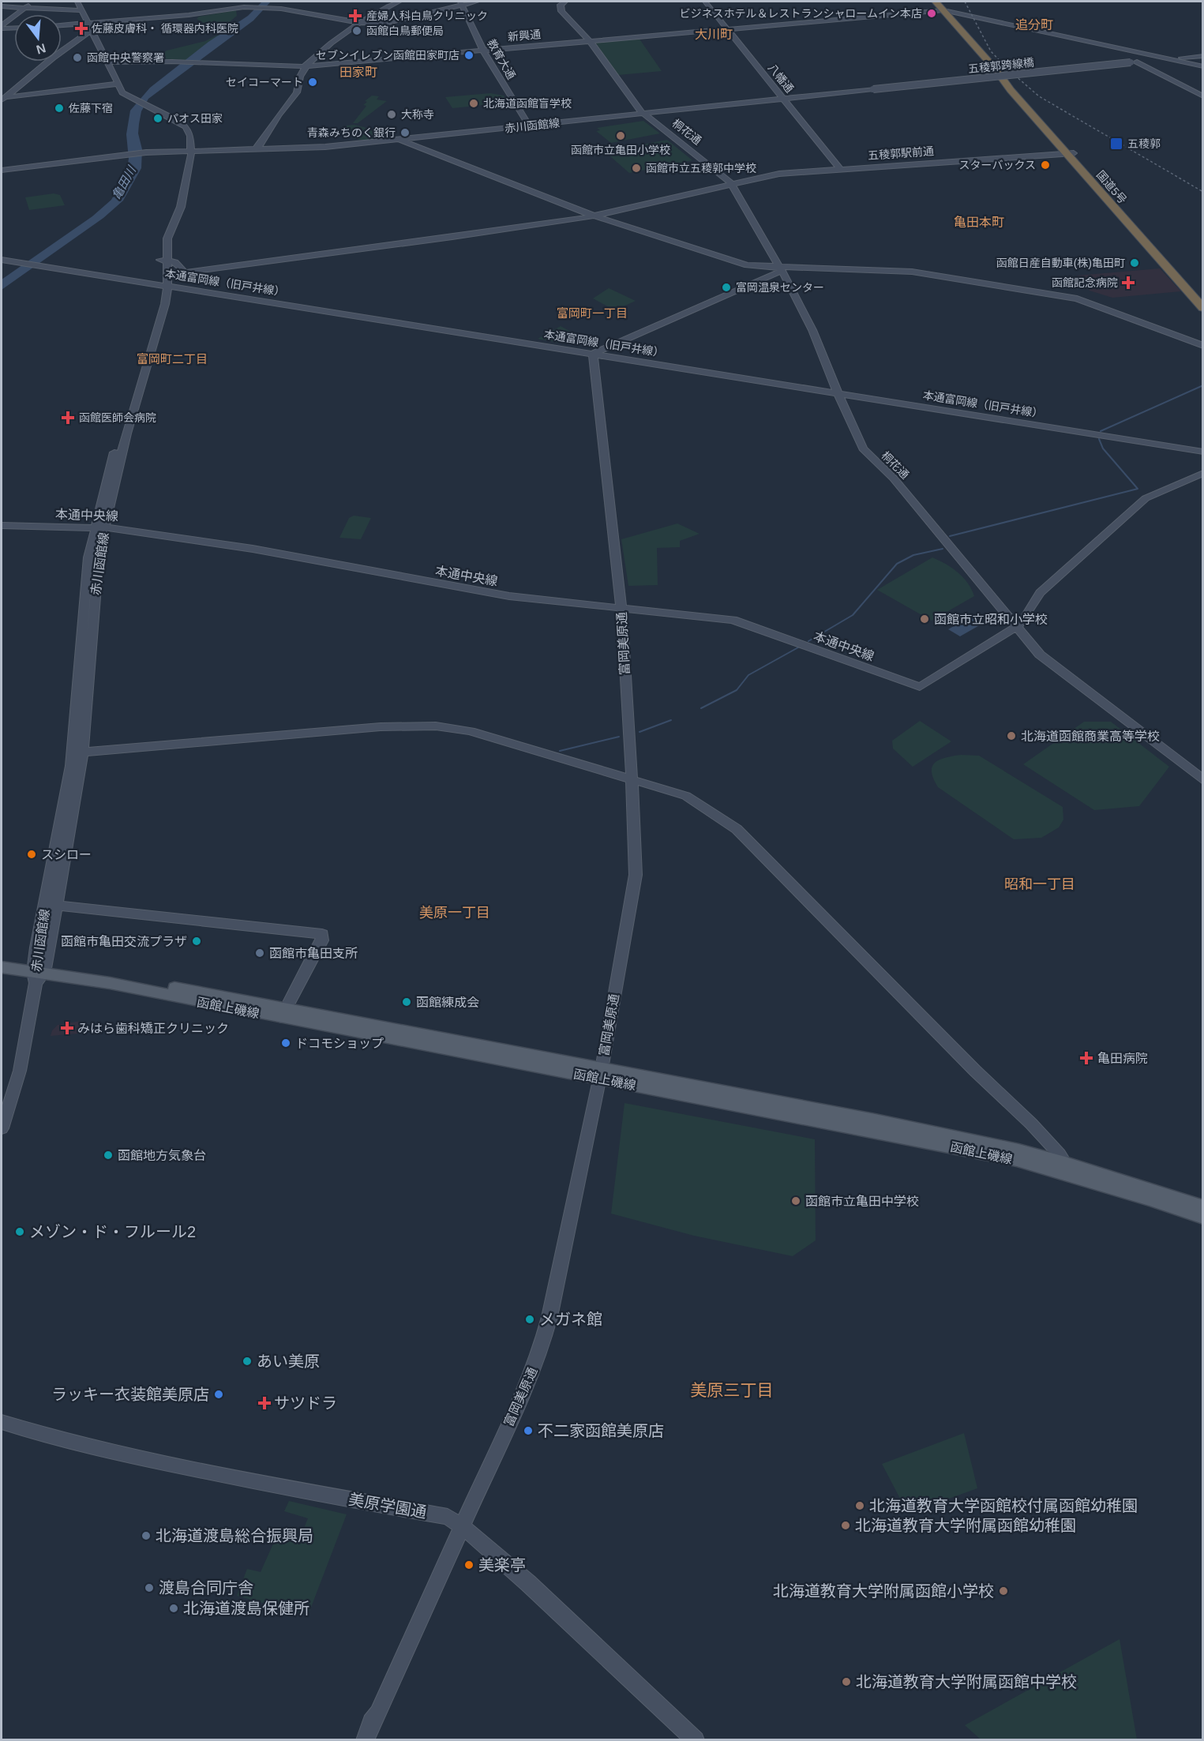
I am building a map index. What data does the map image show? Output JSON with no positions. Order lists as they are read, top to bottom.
{
  "streets": {
    "highway": ["国道5号"],
    "main road": ["函館上磯線"],
    "street": [
      "新興通",
      "教育大通",
      "五稜郭跨線橋",
      "八幡通",
      "赤川函館線",
      "桐花通",
      "五稜郭駅前通",
      "本通富岡線（旧戸井線）",
      "本通中央線",
      "富岡美原通",
      "美原学園通"
    ]
  },
  "crossings": [
    ["新興通", "教育大通"],
    ["新興通", "八幡通"],
    ["新興通", "桐花通"],
    ["新興通", "国道5号"],
    ["教育大通", "赤川函館線"],
    ["五稜郭跨線橋", "赤川函館線"],
    ["八幡通", "赤川函館線"],
    ["八幡通", "五稜郭駅前通"],
    ["赤川函館線", "桐花通"],
    ["赤川函館線", "五稜郭駅前通"],
    ["赤川函館線", "本通富岡線（旧戸井線）"],
    ["赤川函館線", "本通中央線"],
    ["赤川函館線", "函館上磯線"],
    ["桐花通", "五稜郭駅前通"],
    ["桐花通", "本通富岡線（旧戸井線）"],
    ["桐花通", "本通中央線"],
    ["五稜郭駅前通", "国道5号"],
    ["本通富岡線（旧戸井線）", "富岡美原通"],
    ["本通中央線", "富岡美原通"],
    ["富岡美原通", "函館上磯線"],
    ["富岡美原通", "美原学園通"]
  ],
  "districts": [
    "追分町",
    "大川町",
    "田家町",
    "亀田本町",
    "富岡町一丁目",
    "富岡町二丁目",
    "昭和一丁目",
    "美原一丁目",
    "美原三丁目"
  ],
  "water": ["亀田川"],
  "places": {
    "other": [
      "ビジネスホテル＆レストランシャロームイン本店",
      "函館白鳥郵便局",
      "セブンイレブン函館田家町店",
      "函館中央警察署",
      "セイコーマート",
      "北海道函館盲学校",
      "佐藤下宿",
      "大称寺",
      "パオス田家",
      "青森みちのく銀行",
      "函館市立亀田小学校",
      "スターバックス",
      "函館市立五稜郭中学校",
      "函館日産自動車(株)亀田町",
      "富岡温泉センター",
      "函館市立昭和小学校",
      "北海道函館商業高等学校",
      "スシロー",
      "函館市亀田交流プラザ",
      "函館市亀田支所",
      "函館練成会",
      "ドコモショップ",
      "函館地方気象台",
      "函館市立亀田中学校",
      "メゾン・ド・フルール2",
      "メガネ館",
      "あい美原",
      "ラッキー衣装館美原店",
      "不二家函館美原店",
      "北海道教育大学函館校付属函館幼稚園",
      "北海道教育大学附属函館幼稚園",
      "北海道渡島総合振興局",
      "美楽亭",
      "渡島合同庁舎",
      "北海道教育大学附属函館小学校",
      "北海道渡島保健所",
      "北海道教育大学附属函館中学校"
    ],
    "health": [
      "産婦人科白鳥クリニック",
      "佐藤皮膚科・ 循環器内科医院",
      "函館記念病院",
      "函館医師会病院",
      "みはら歯科矯正クリニック",
      "亀田病院",
      "サツドラ"
    ],
    "transit": ["五稜郭"]
  },
  "north": "bottom"
}
